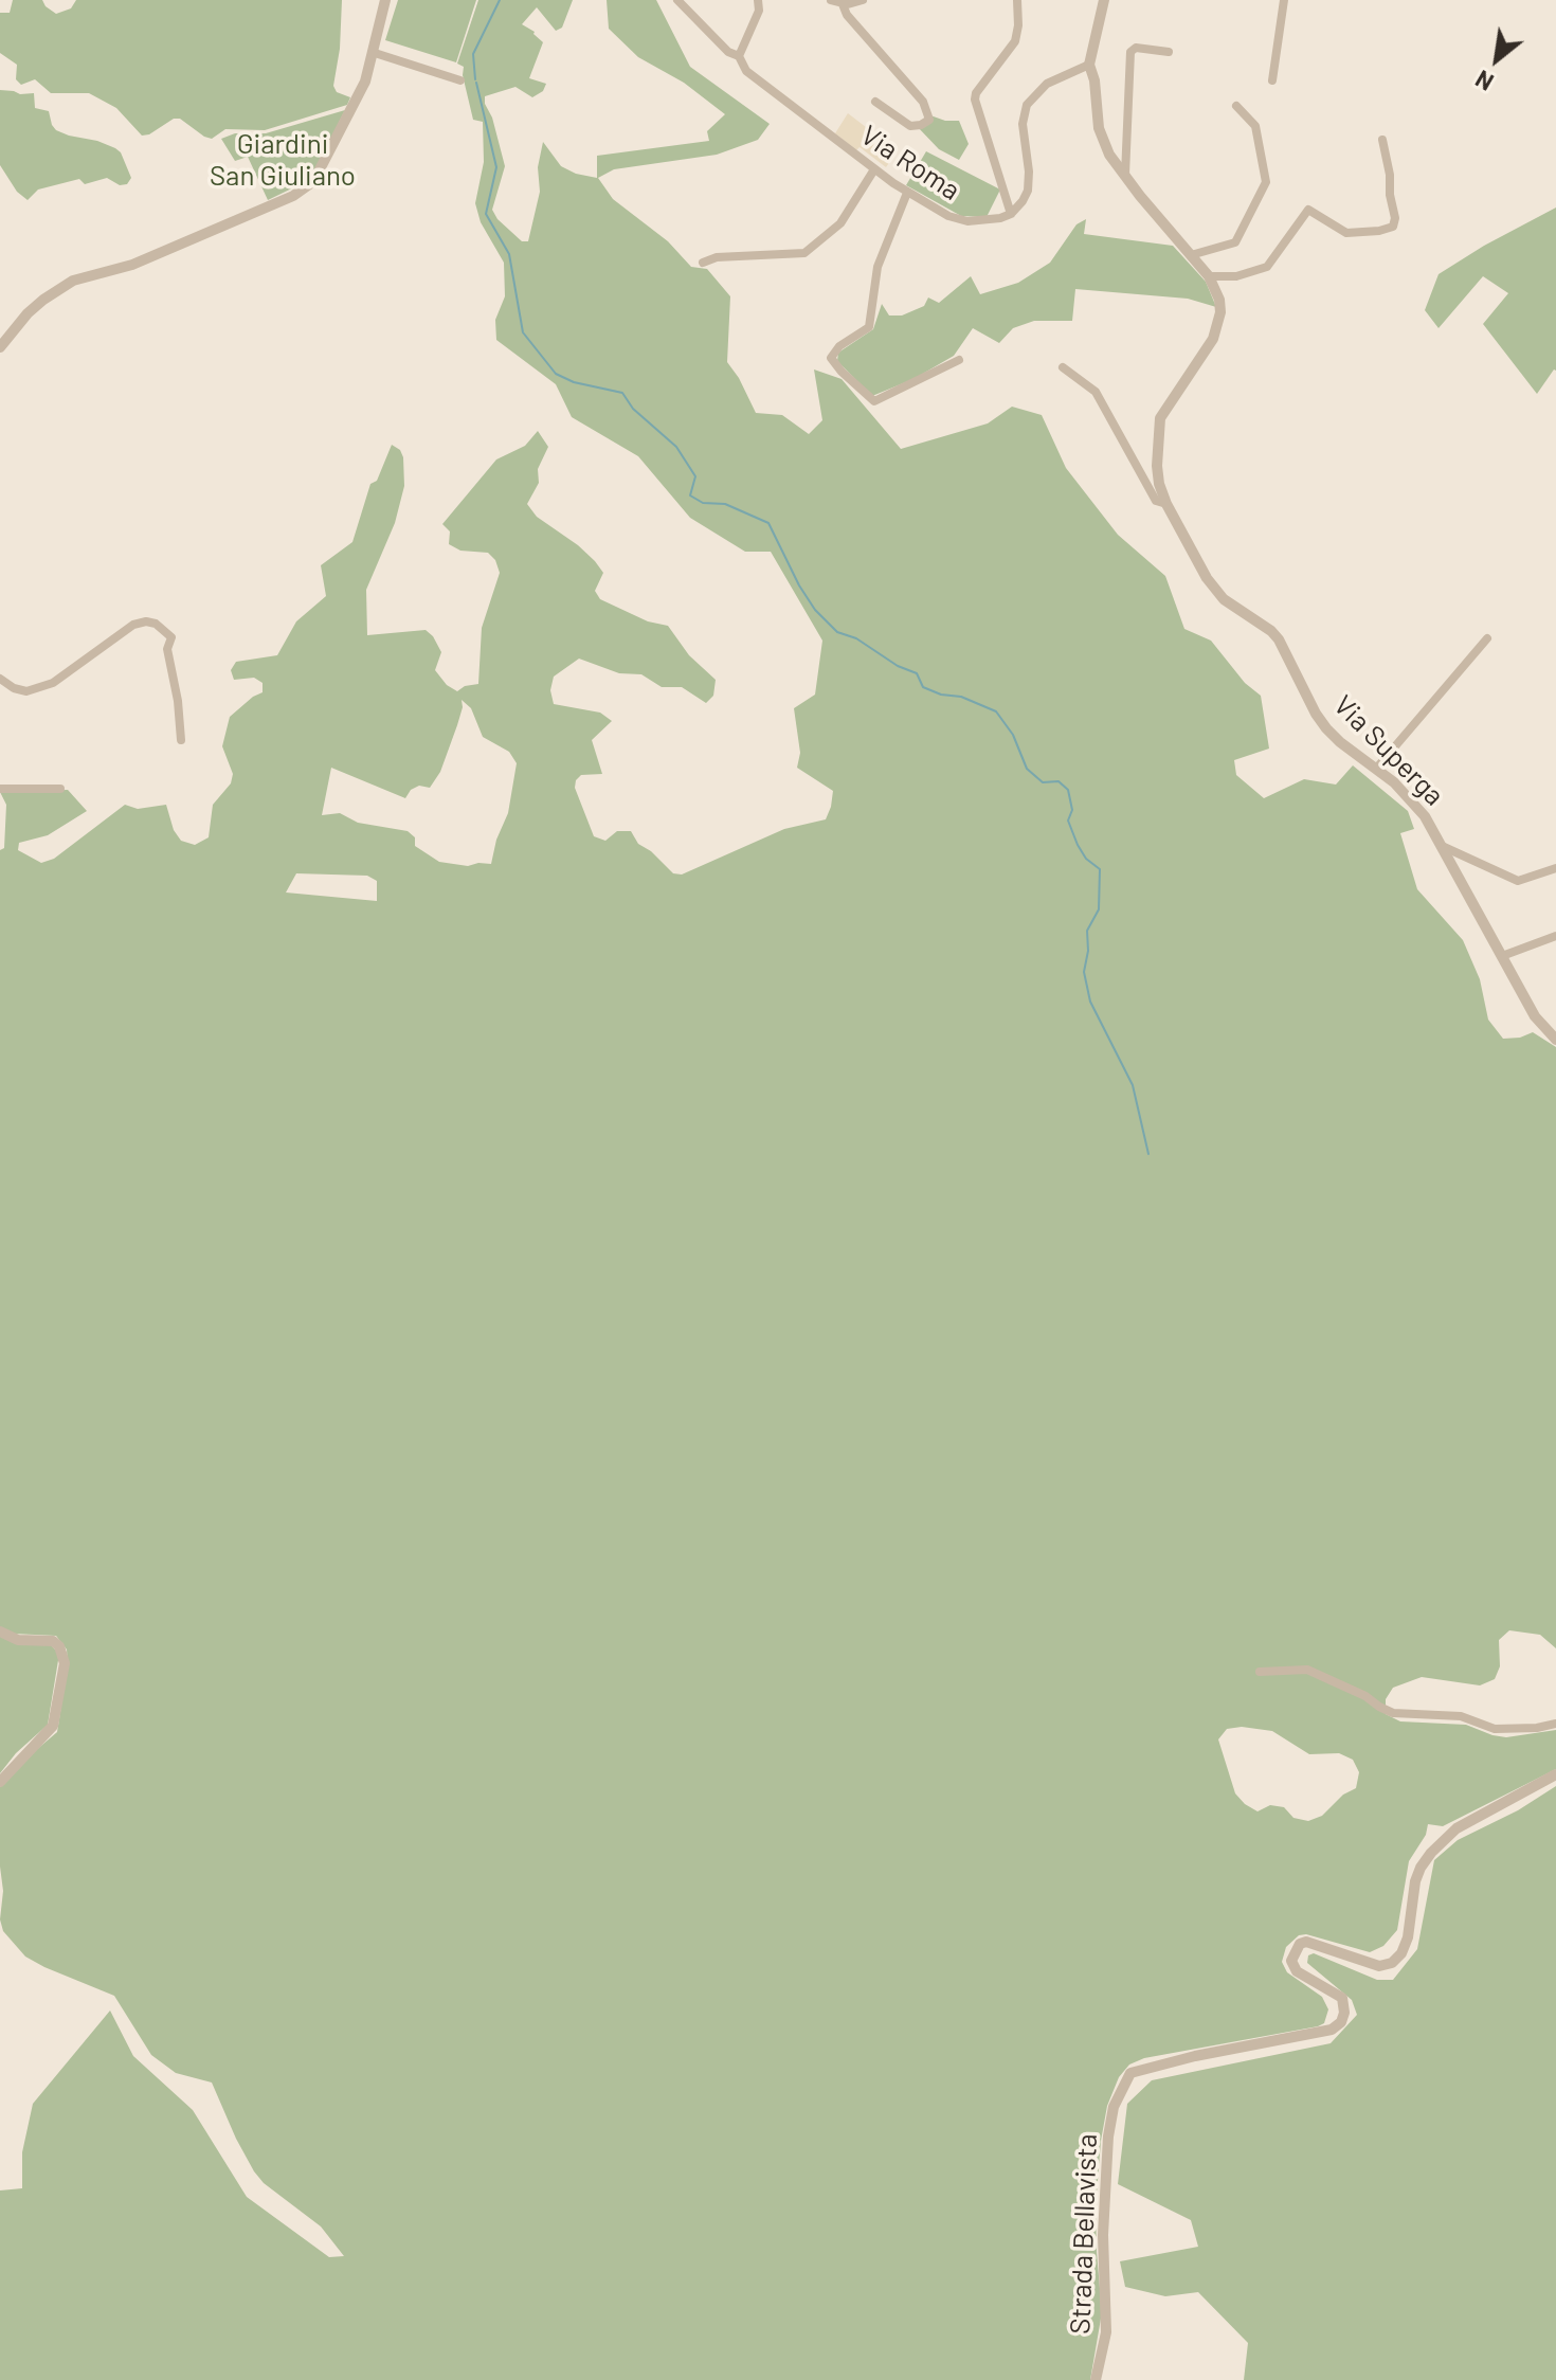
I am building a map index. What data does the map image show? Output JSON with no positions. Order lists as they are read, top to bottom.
{
  "streets": {
    "street": ["Via Roma", "Via Superga", "Strada Bellavista"]
  },
  "parks": ["Giardini San Giuliano"],
  "north": "bottom left"
}
